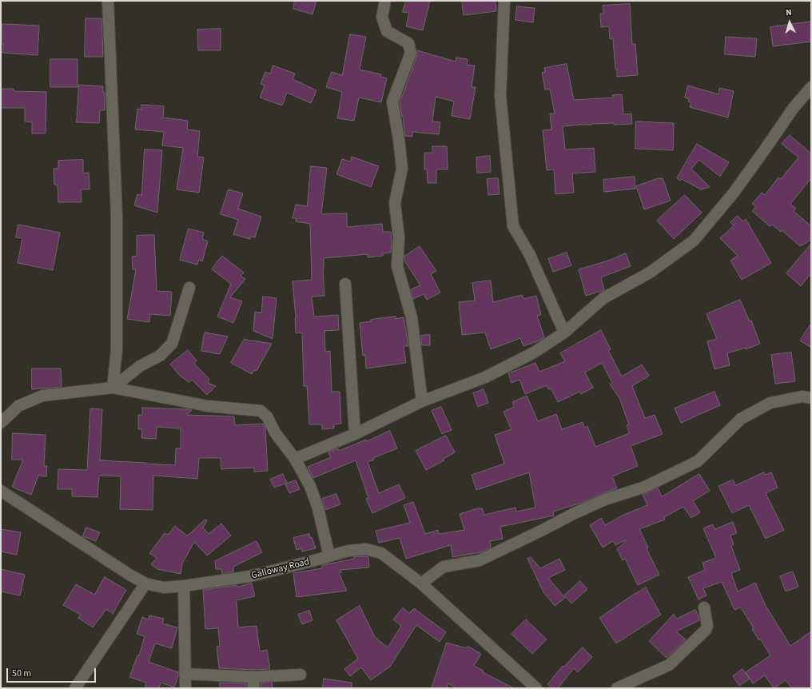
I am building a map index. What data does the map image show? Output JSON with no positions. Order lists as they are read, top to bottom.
{
  "streets": {
    "street": ["Galloway Road"]
  },
  "scale_bar": "50 m",
  "north": "top"
}
